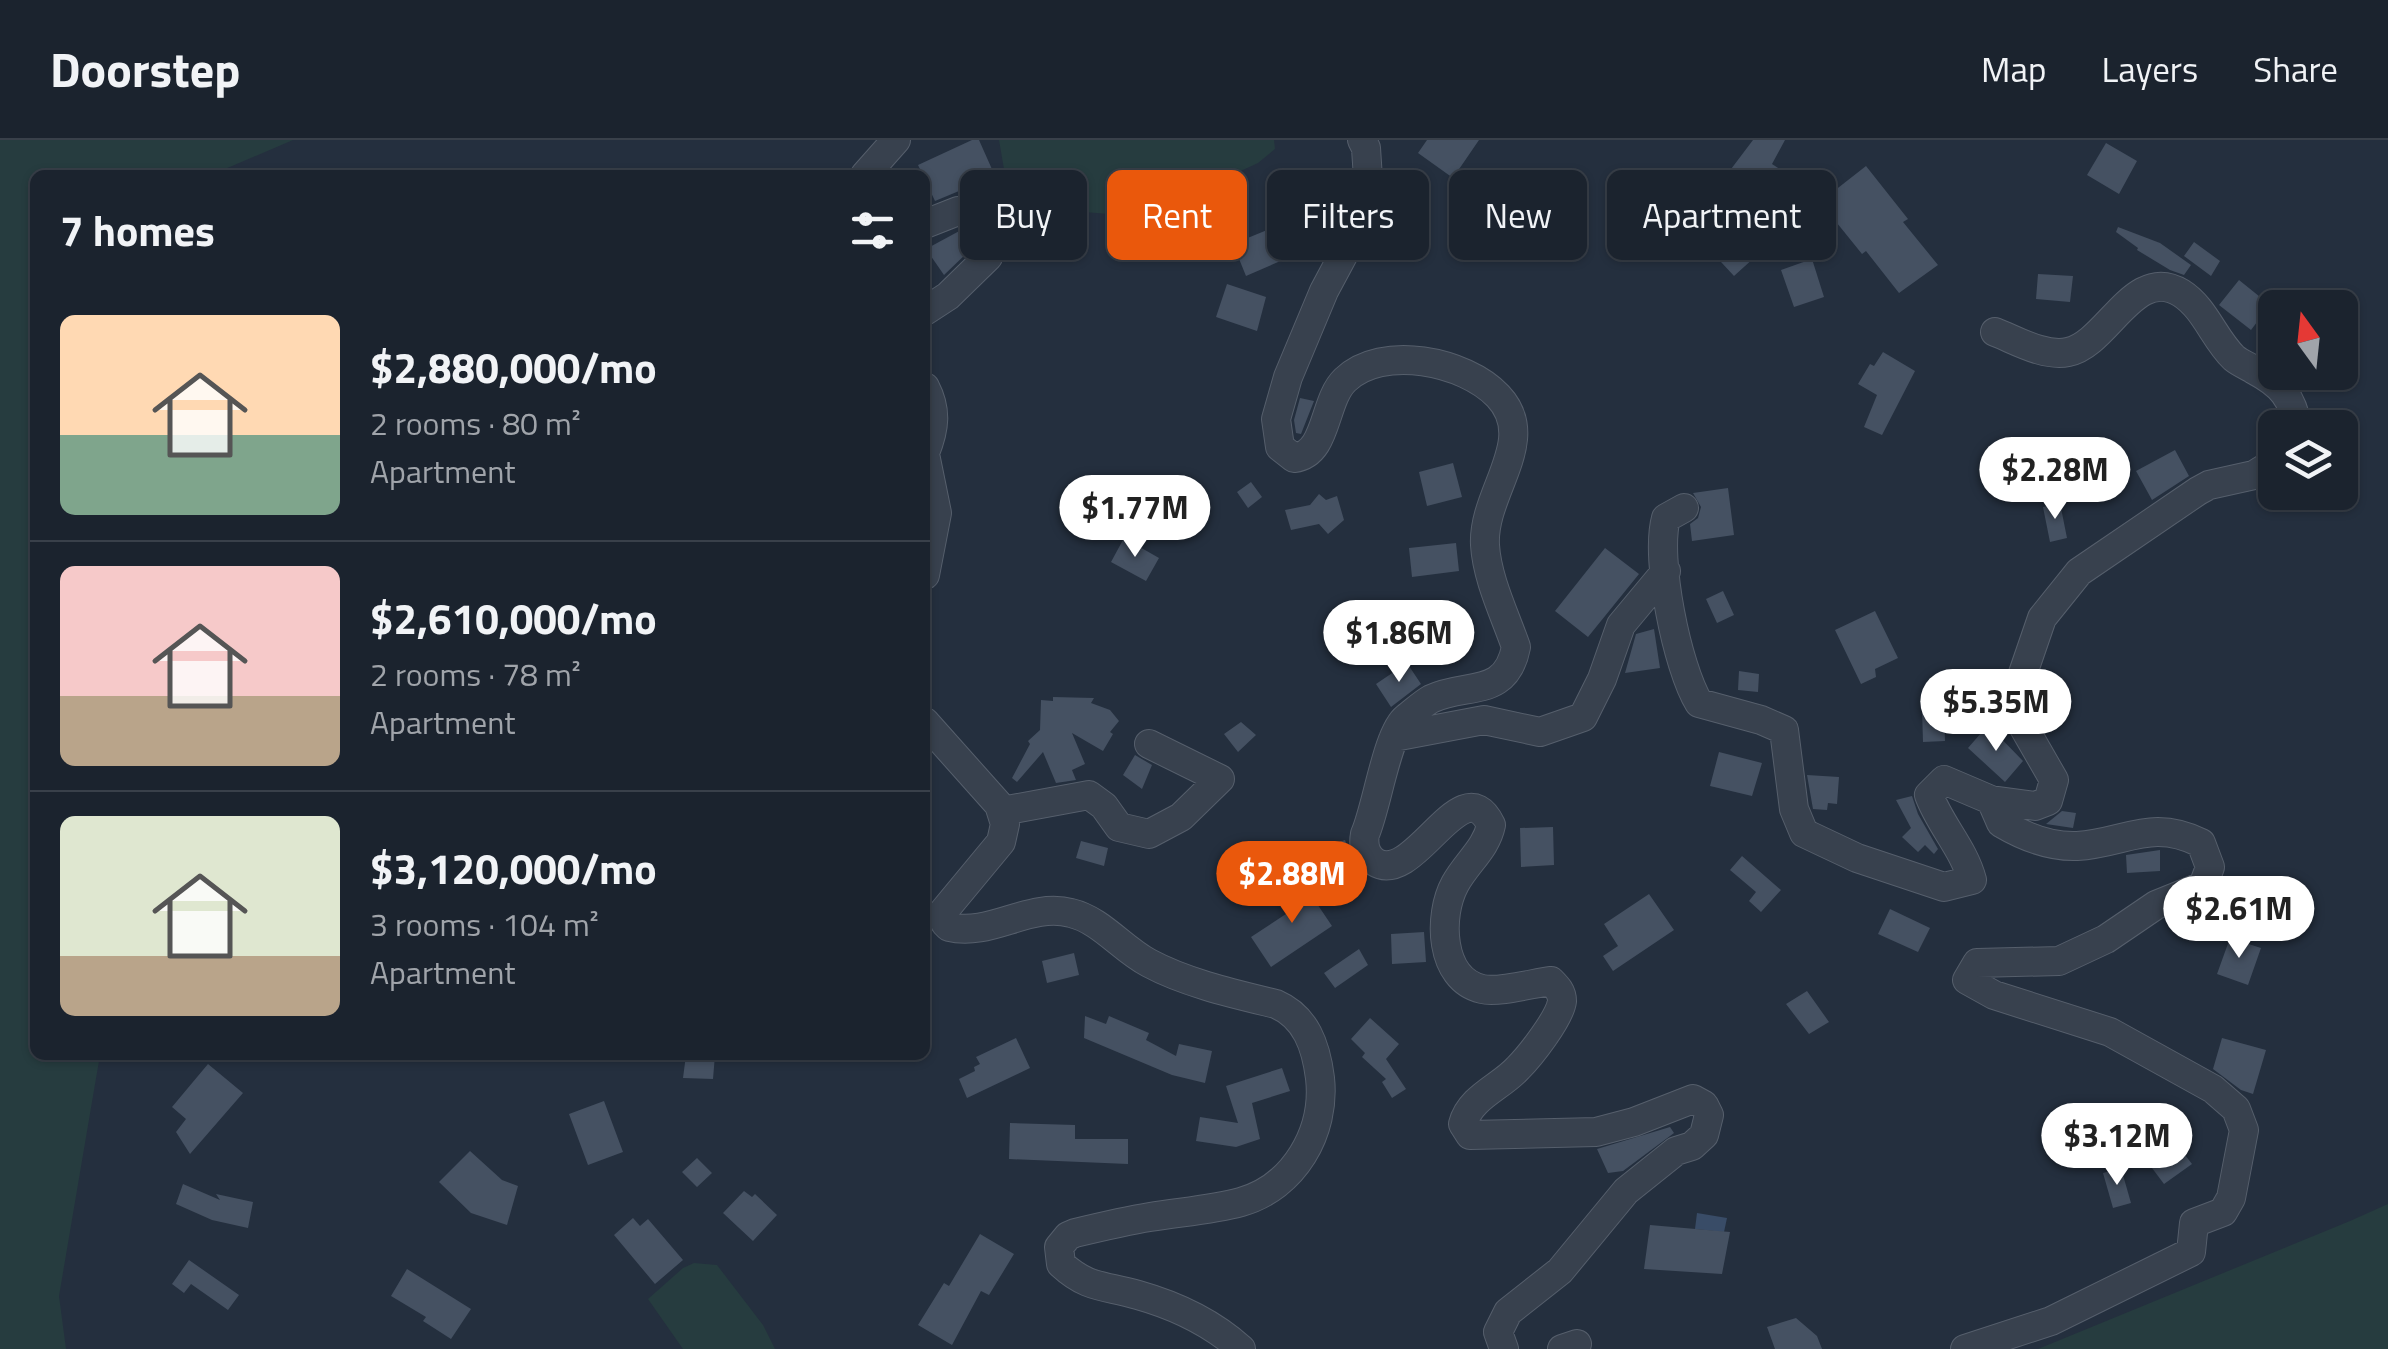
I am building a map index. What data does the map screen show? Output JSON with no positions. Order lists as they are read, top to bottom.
{
  "north": "top",
  "page": {
    "header": "Doorstep",
    "nav": ["Map", "Layers", "Share"],
    "chip": [
      "Buy",
      "Rent",
      "Filters",
      "New",
      "Apartment"
    ],
    "heading": "7 homes",
    "list": [
      {
        "name": "$2,880,000/mo",
        "note": "2 rooms · 80 m² · Apartment"
      },
      {
        "name": "$2,610,000/mo",
        "note": "2 rooms · 78 m² · Apartment"
      },
      {
        "name": "$3,120,000/mo",
        "note": "3 rooms · 104 m² · Apartment"
      }
    ],
    "price": [
      "$2.28M",
      "$1.77M",
      "$1.86M",
      "$5.35M",
      "$2.88M",
      "$2.61M",
      "$3.12M"
    ]
  }
}
